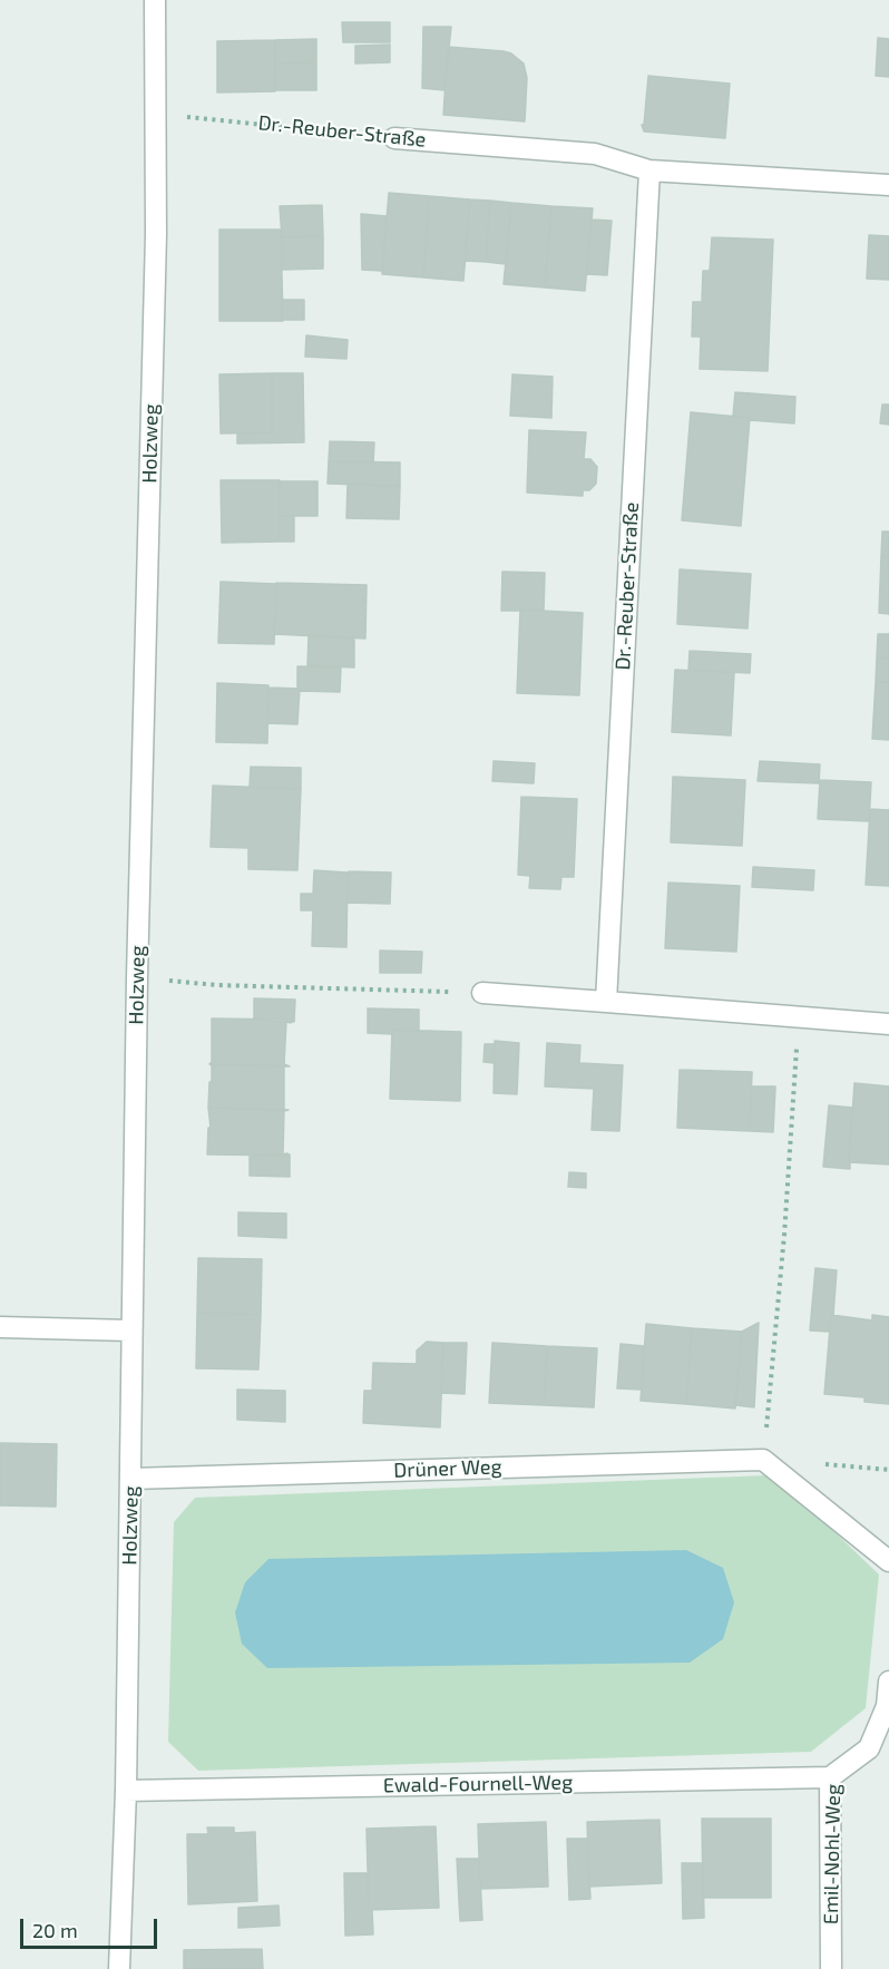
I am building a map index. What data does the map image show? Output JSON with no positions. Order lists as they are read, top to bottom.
{
  "streets": {
    "street": [
      "Dr.-Reuber-Straße",
      "Holzweg",
      "Drüner Weg",
      "Ewald-Fournell-Weg",
      "Emil-Nohl-Weg"
    ]
  },
  "crossings": [
    ["Dr.-Reuber-Straße", "Holzweg"],
    ["Holzweg", "Drüner Weg"],
    ["Holzweg", "Ewald-Fournell-Weg"],
    ["Ewald-Fournell-Weg", "Emil-Nohl-Weg"]
  ],
  "scale_bar": "20 m"
}
